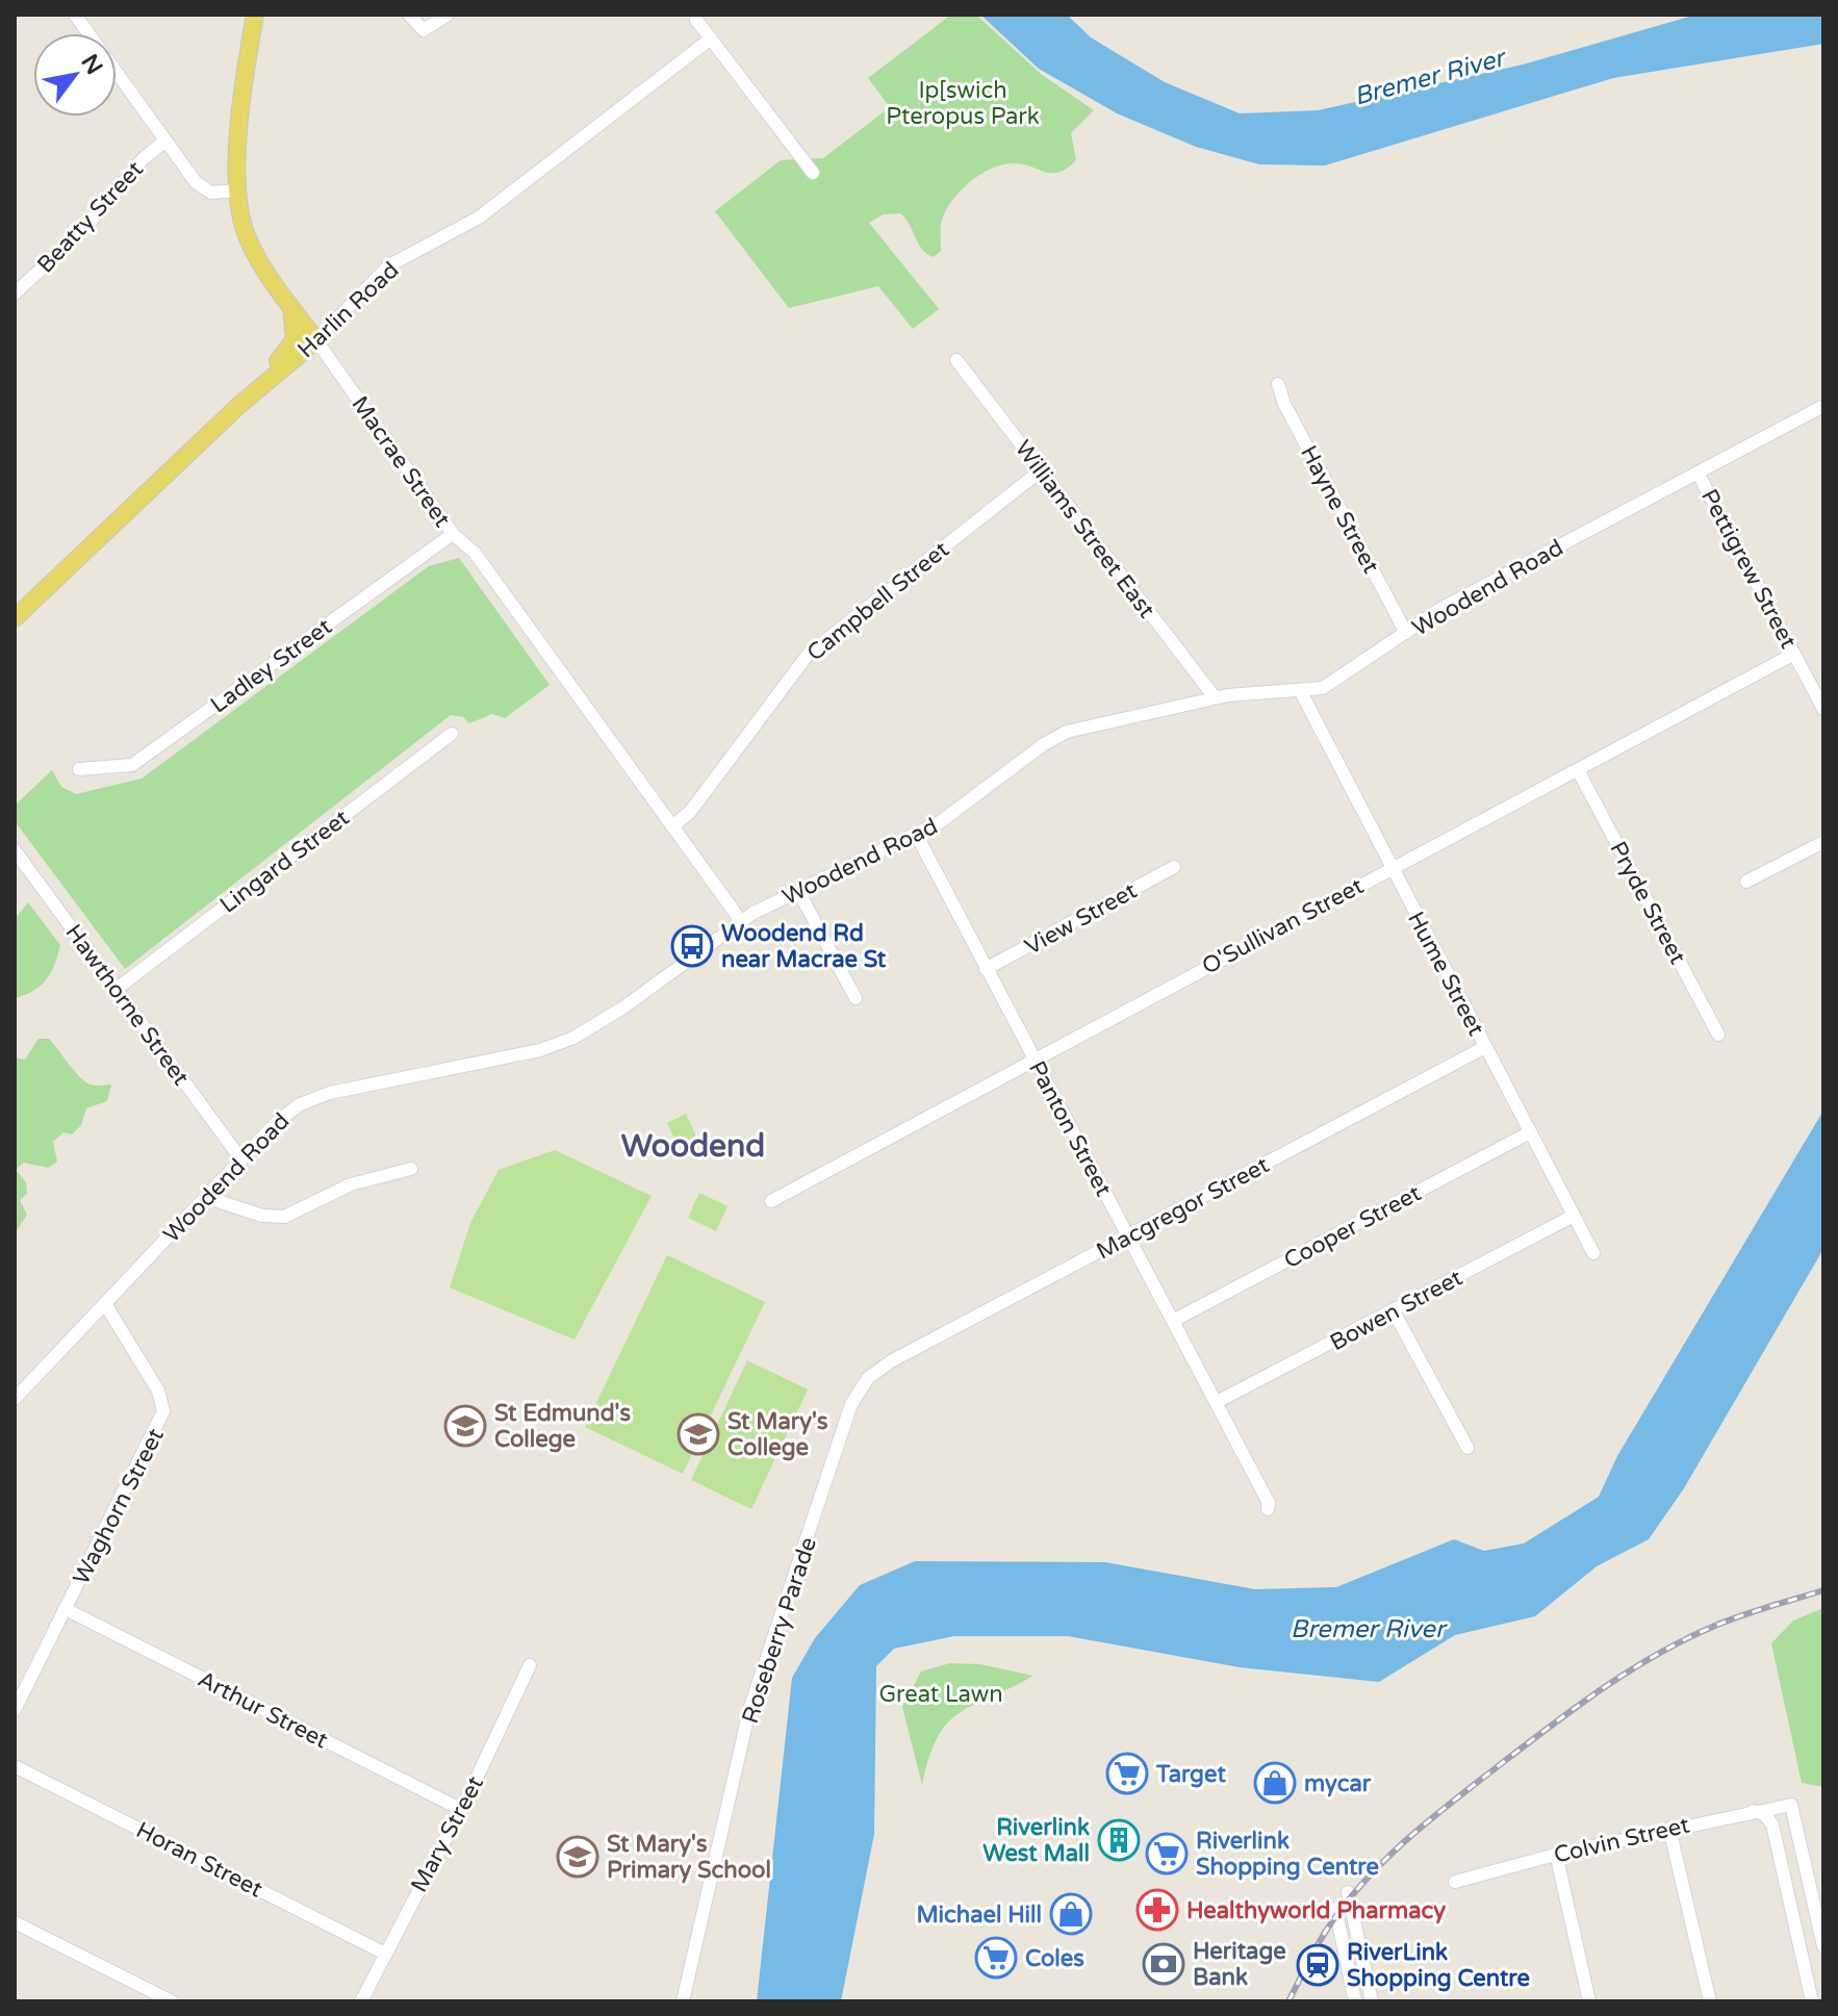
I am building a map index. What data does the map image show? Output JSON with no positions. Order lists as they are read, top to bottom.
{
  "streets": {
    "main road": ["Harlin Road", "Macrae Street"],
    "street": [
      "Beatty Street",
      "Hayne Street",
      "Williams Street East",
      "Pettigrew Street",
      "Woodend Road",
      "Campbell Street",
      "Ladley Street",
      "Lingard Street",
      "Pryde Street",
      "View Street",
      "O'Sullivan Street",
      "Hume Street",
      "Hawthorne Street",
      "Panton Street",
      "Macgregor Street",
      "Cooper Street",
      "Bowen Street",
      "Waghorn Street",
      "Roseberry Parade",
      "Arthur Street",
      "Mary Street",
      "Colvin Street",
      "Horan Street"
    ]
  },
  "crossings": [
    ["Harlin Road", "Macrae Street"],
    ["Macrae Street", "Woodend Road"],
    ["Macrae Street", "Campbell Street"],
    ["Macrae Street", "Ladley Street"],
    ["Hayne Street", "Woodend Road"],
    ["Williams Street East", "Woodend Road"],
    ["Williams Street East", "Campbell Street"],
    ["Pettigrew Street", "Woodend Road"],
    ["Pettigrew Street", "O'Sullivan Street"],
    ["Woodend Road", "Hume Street"],
    ["Woodend Road", "Hawthorne Street"],
    ["Woodend Road", "Panton Street"],
    ["Woodend Road", "Waghorn Street"],
    ["Lingard Street", "Hawthorne Street"],
    ["Pryde Street", "O'Sullivan Street"],
    ["View Street", "Panton Street"],
    ["O'Sullivan Street", "Hume Street"],
    ["O'Sullivan Street", "Panton Street"],
    ["Hume Street", "Macgregor Street"],
    ["Hume Street", "Cooper Street"],
    ["Hume Street", "Bowen Street"],
    ["Panton Street", "Macgregor Street"],
    ["Panton Street", "Cooper Street"],
    ["Panton Street", "Bowen Street"],
    ["Macgregor Street", "Roseberry Parade"],
    ["Waghorn Street", "Arthur Street"],
    ["Arthur Street", "Mary Street"],
    ["Mary Street", "Horan Street"]
  ],
  "districts": ["Woodend"],
  "water": ["Bremer River"],
  "parks": ["Ip[swich Pteropus Park", "Great Lawn"],
  "places": {
    "bus stop": ["Woodend Rd near Macrae St"],
    "school or university": ["St Edmund's College", "St Mary's College", "St Mary's Primary School"],
    "supermarket": ["Target", "Riverlink Shopping Centre", "Coles"],
    "shop": ["mycar", "Michael Hill"],
    "building": ["Riverlink West Mall"],
    "pharmacy": ["Healthyworld Pharmacy"],
    "bank": ["Heritage Bank"],
    "station": ["RiverLink Shopping Centre"]
  },
  "north": "top right"
}
